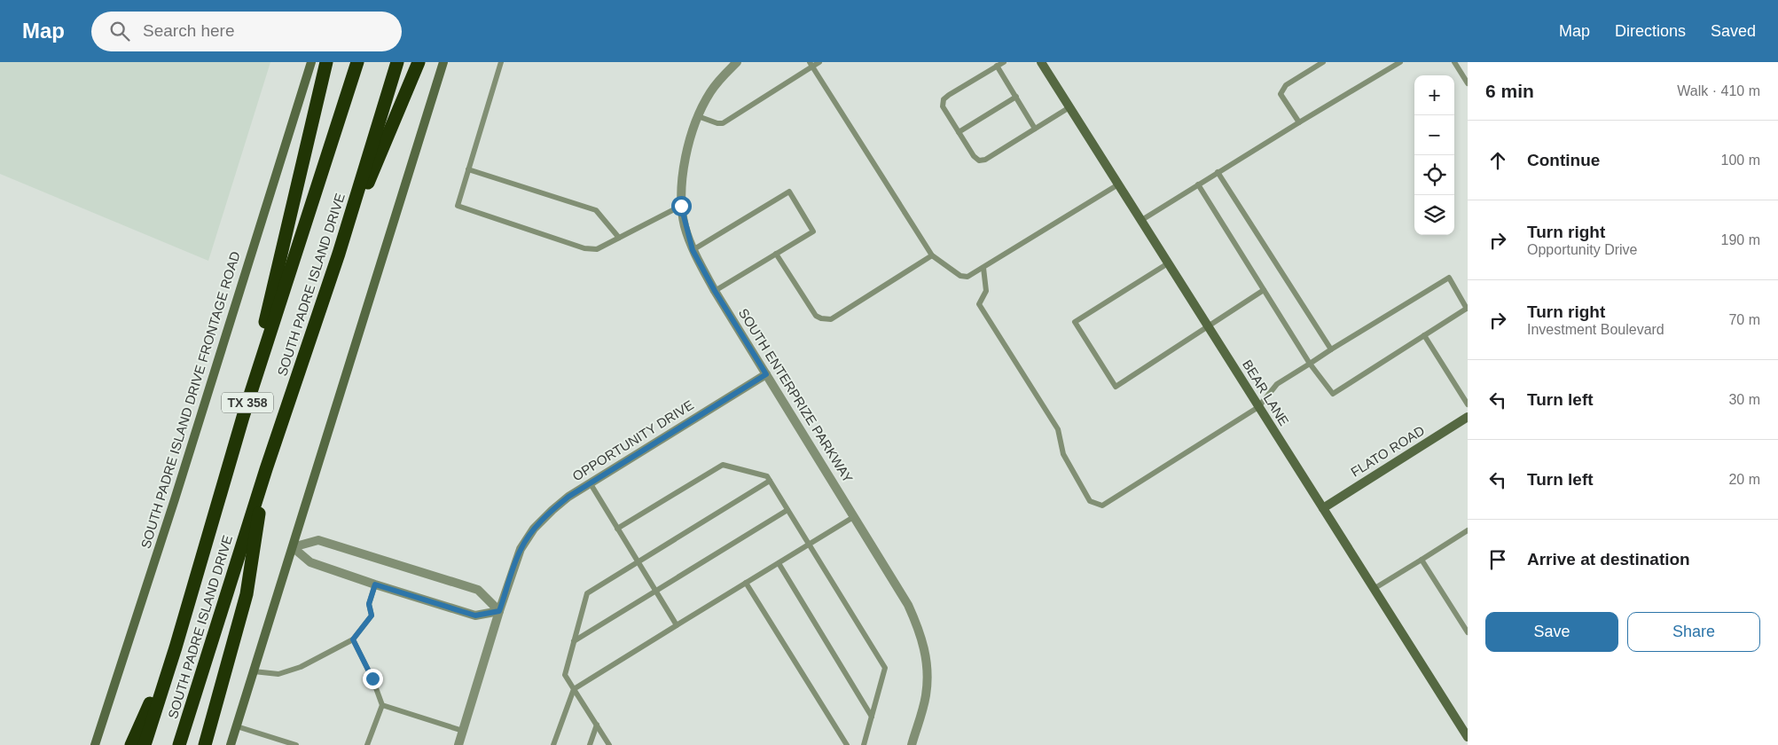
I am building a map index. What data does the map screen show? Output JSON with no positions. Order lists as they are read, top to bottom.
{
  "streets": {
    "highway": ["SOUTH PADRE ISLAND DRIVE", "TX 358"],
    "main road": ["BEAR LANE", "SOUTH PADRE ISLAND DRIVE FRONTAGE ROAD", "FLATO ROAD"],
    "street": ["SOUTH ENTERPRIZE PARKWAY", "OPPORTUNITY DRIVE"]
  },
  "crossings": [
    ["BEAR LANE", "FLATO ROAD"],
    ["SOUTH ENTERPRIZE PARKWAY", "OPPORTUNITY DRIVE"]
  ],
  "page": {
    "header": "Map",
    "search": "Search here",
    "nav": ["Map", "Directions", "Saved"],
    "heading": ["6 min", "Walk · 410 m"],
    "map_buttons": ["+", "−"],
    "list": [
      ["Continue", "100 m"],
      ["Turn right", "Opportunity Drive", "190 m"],
      ["Turn right", "Investment Boulevard", "70 m"],
      ["Turn left", "30 m"],
      ["Turn left", "20 m"],
      "Arrive at destination"
    ],
    "buttons": ["Save", "Share"]
  }
}
